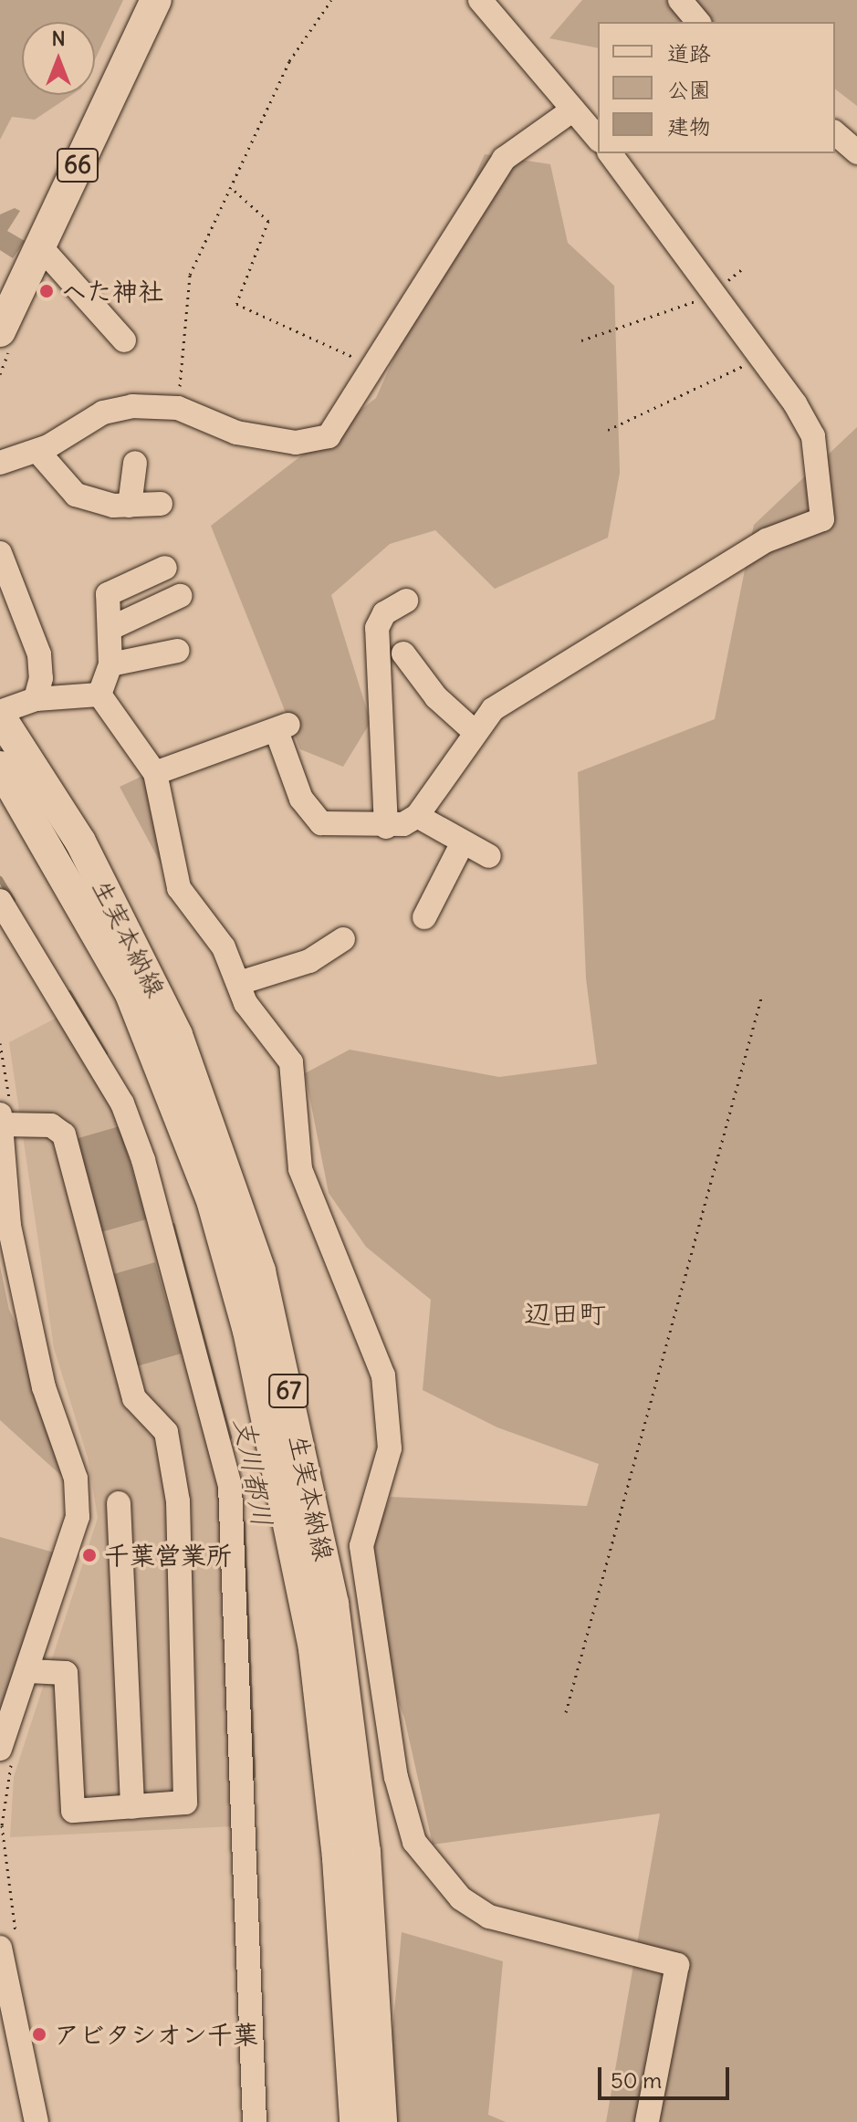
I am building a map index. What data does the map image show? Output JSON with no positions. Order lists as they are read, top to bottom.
{
  "streets": {
    "main road": ["66", "生実本納線", "67"]
  },
  "districts": ["辺田町"],
  "water": ["支川都川"],
  "places": ["へた神社", "千葉営業所", "アビタシオン千葉"],
  "legend": ["道路", "公園", "建物"],
  "scale_bar": "50 m",
  "north": "top"
}
